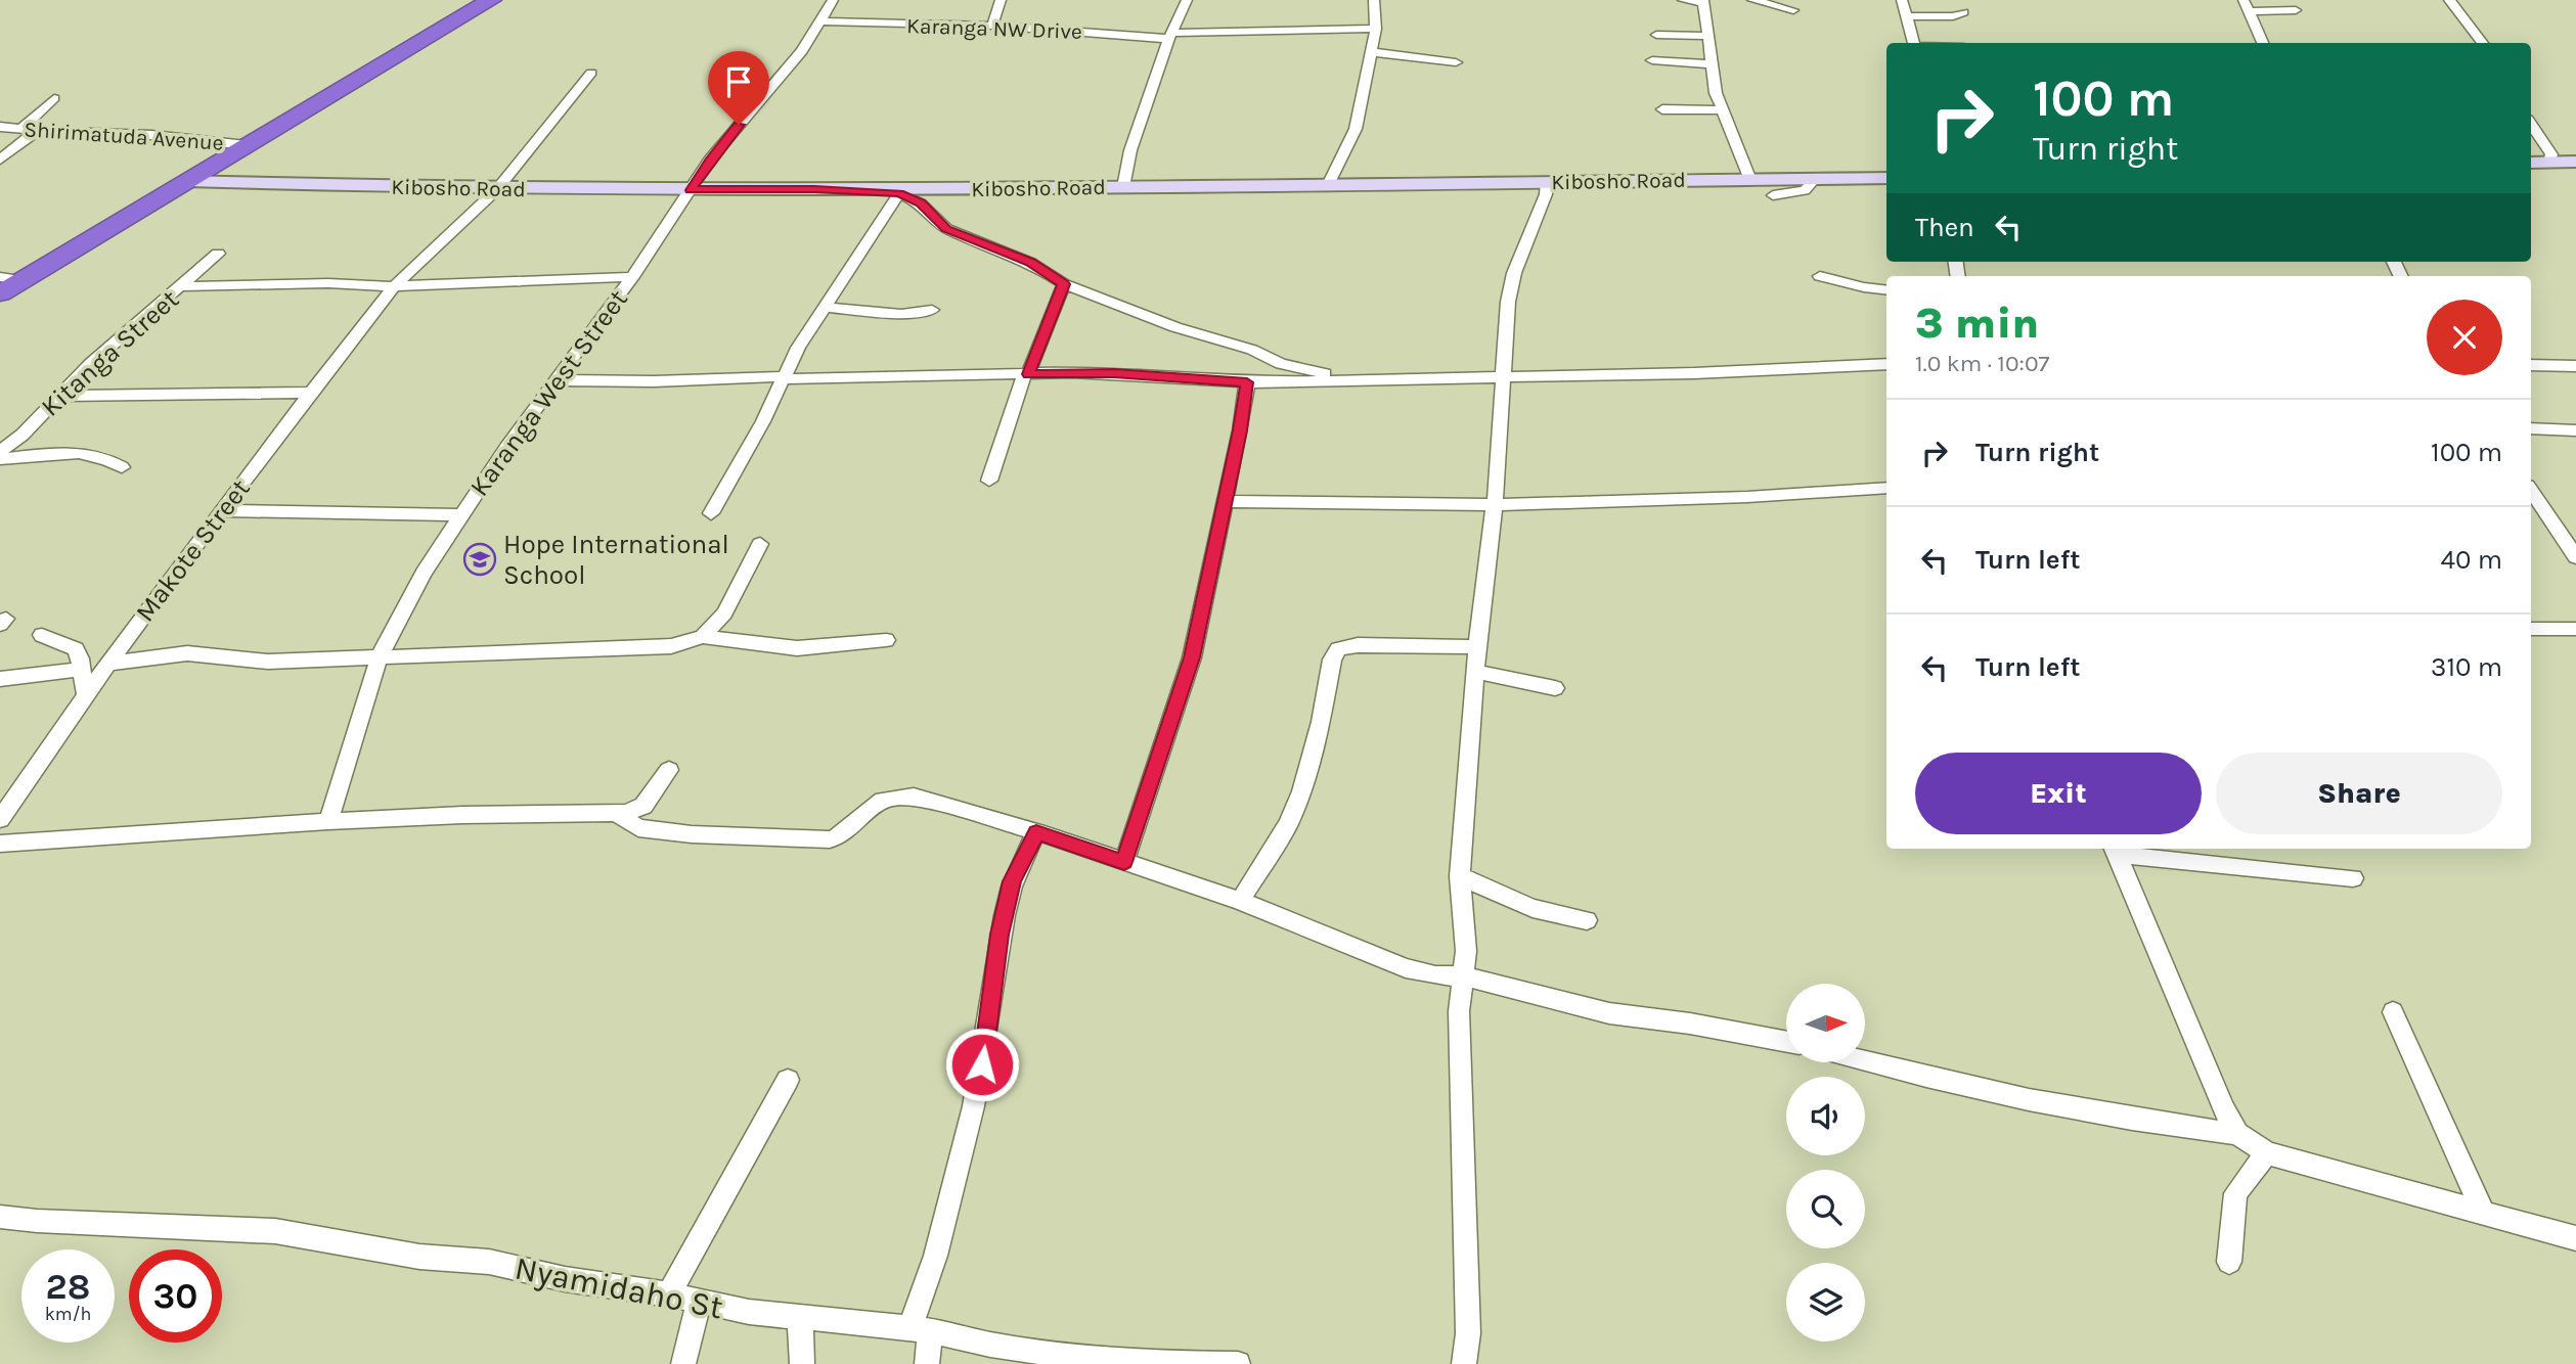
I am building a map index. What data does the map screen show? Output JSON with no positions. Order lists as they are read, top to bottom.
{
  "streets": {
    "street": [
      "Karanga NW Drive",
      "Shirimatuda Avenue",
      "Kibosho Road",
      "Kitanga Street",
      "Karanga West Street",
      "Makote Street",
      "Nyamidaho St"
    ]
  },
  "crossings": [
    ["Karanga NW Drive", "Karanga West Street"],
    ["Kibosho Road", "Karanga West Street"],
    ["Kibosho Road", "Makote Street"]
  ],
  "places": {
    "school or university": ["Hope International School"]
  },
  "north": "right",
  "page": {
    "turn": ["100 m", "Turn right"],
    "then": "Then",
    "heading": ["3 min", "1.0 km · 10:07"],
    "list": [
      {
        "name": "Turn right",
        "value": "100 m"
      },
      {
        "name": "Turn left",
        "value": "40 m"
      },
      {
        "name": "Turn left",
        "value": "310 m"
      }
    ],
    "buttons": ["Exit", "Share"],
    "speed": "28 km/h",
    "limit": "30"
  }
}
